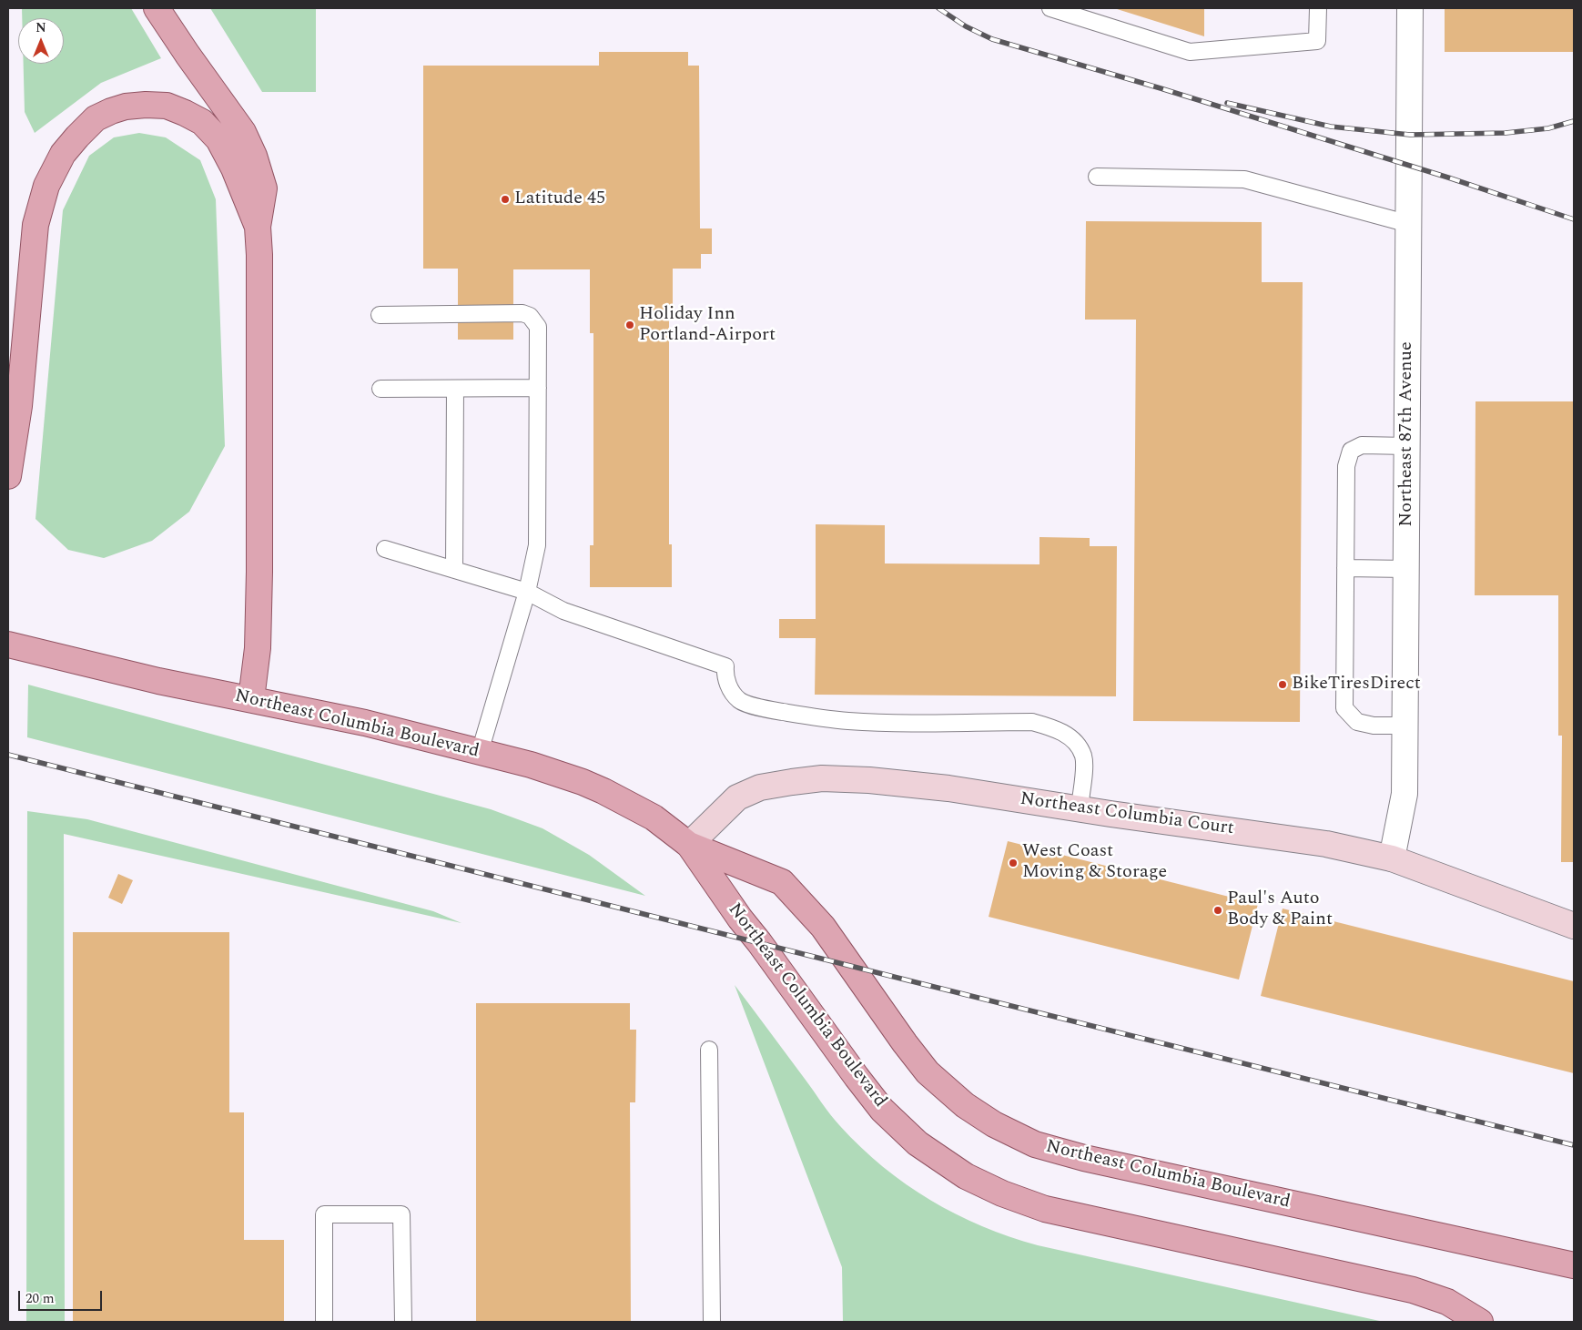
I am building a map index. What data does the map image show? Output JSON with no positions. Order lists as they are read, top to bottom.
{
  "streets": {
    "main road": ["Northeast Columbia Boulevard"],
    "street": ["Northeast 87th Avenue", "Northeast Columbia Court"]
  },
  "crossings": [
    ["Northeast 87th Avenue", "Northeast Columbia Court"],
    ["Northeast Columbia Boulevard", "Northeast Columbia Court"]
  ],
  "places": [
    "Latitude 45",
    "Holiday Inn Portland-Airport",
    "BikeTiresDirect",
    "West Coast Moving & Storage",
    "Paul's Auto Body & Paint"
  ],
  "scale_bar": "20 m",
  "north": "top"
}
